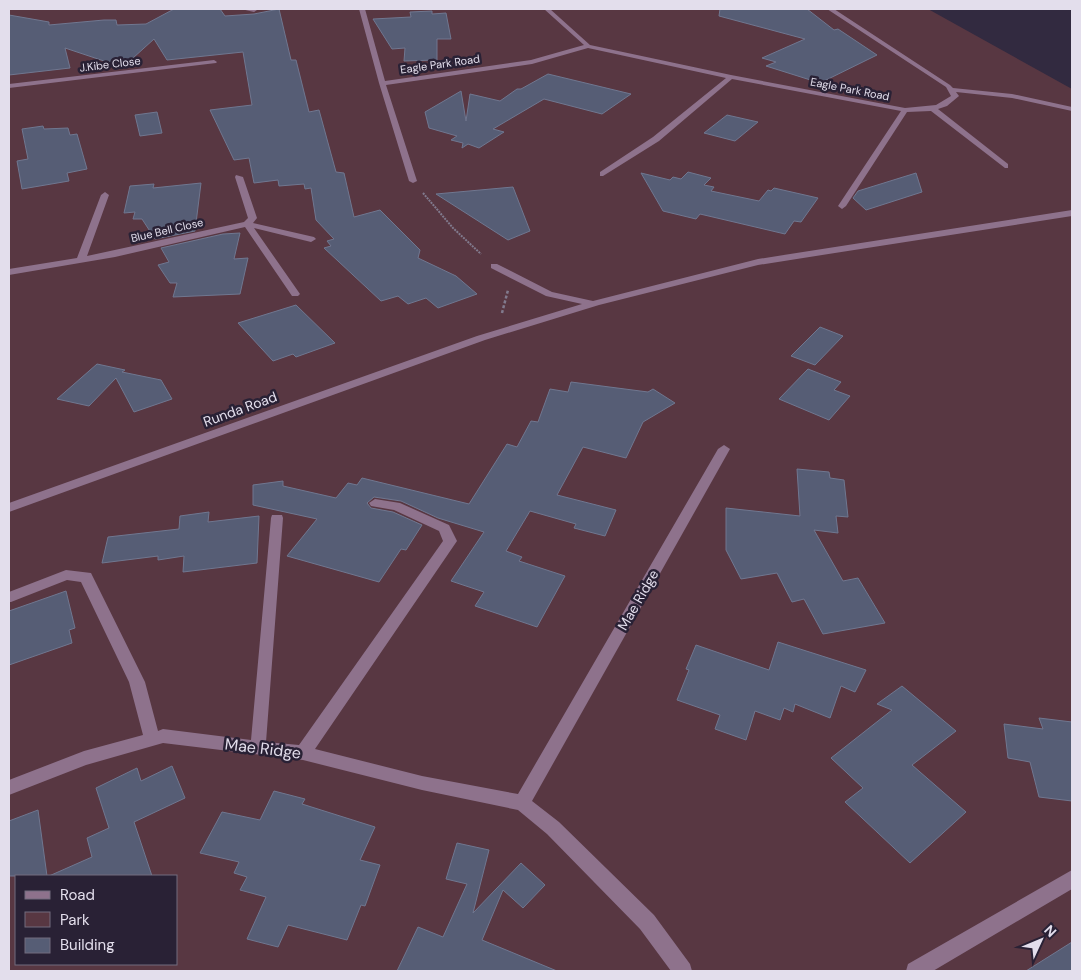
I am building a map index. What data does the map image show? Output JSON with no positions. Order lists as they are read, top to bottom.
{
  "streets": {
    "street": [
      "J.Kibe Close",
      "Eagle Park Road",
      "Blue Bell Close",
      "Runda Road",
      "Mae Ridge"
    ]
  },
  "legend": ["Road", "Park", "Building"],
  "north": "top right"
}
